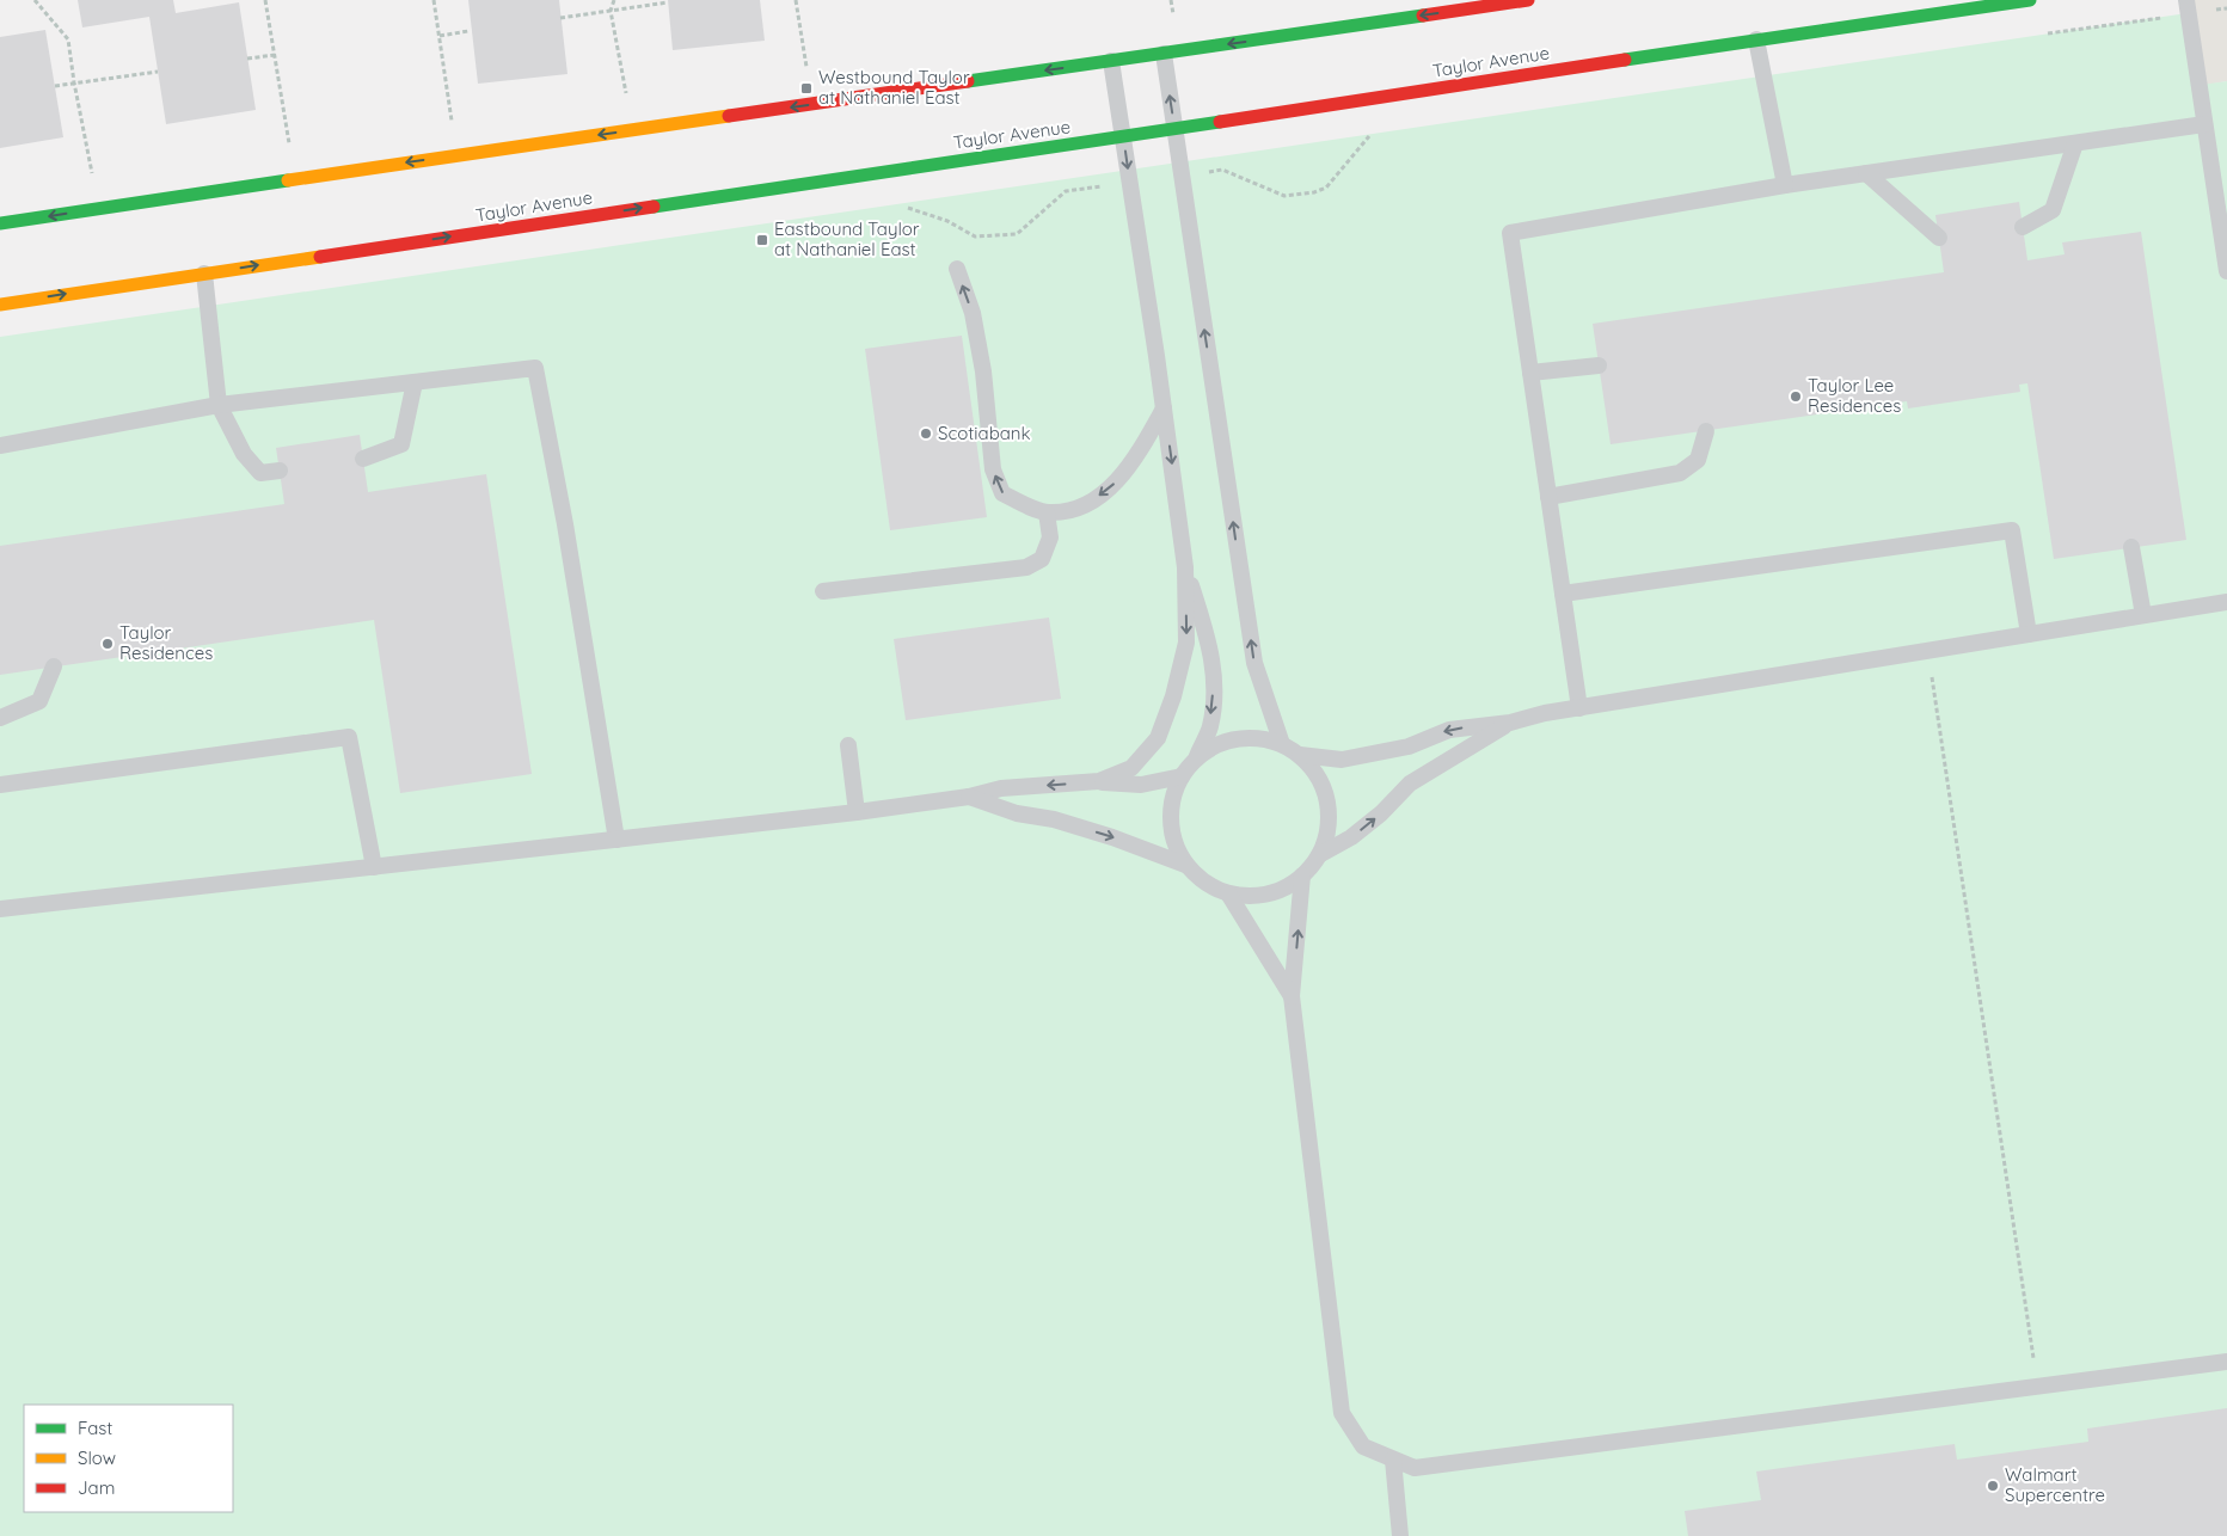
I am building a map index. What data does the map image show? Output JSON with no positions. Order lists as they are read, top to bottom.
{
  "streets": {
    "main road": ["Taylor Avenue"]
  },
  "places": {
    "transit": ["Westbound Taylor at Nathaniel East", "Eastbound Taylor at Nathaniel East"],
    "other": [
      "Taylor Lee Residences",
      "Scotiabank",
      "Taylor Residences",
      "Walmart Supercentre"
    ]
  },
  "legend": ["Fast", "Slow", "Jam"]
}
